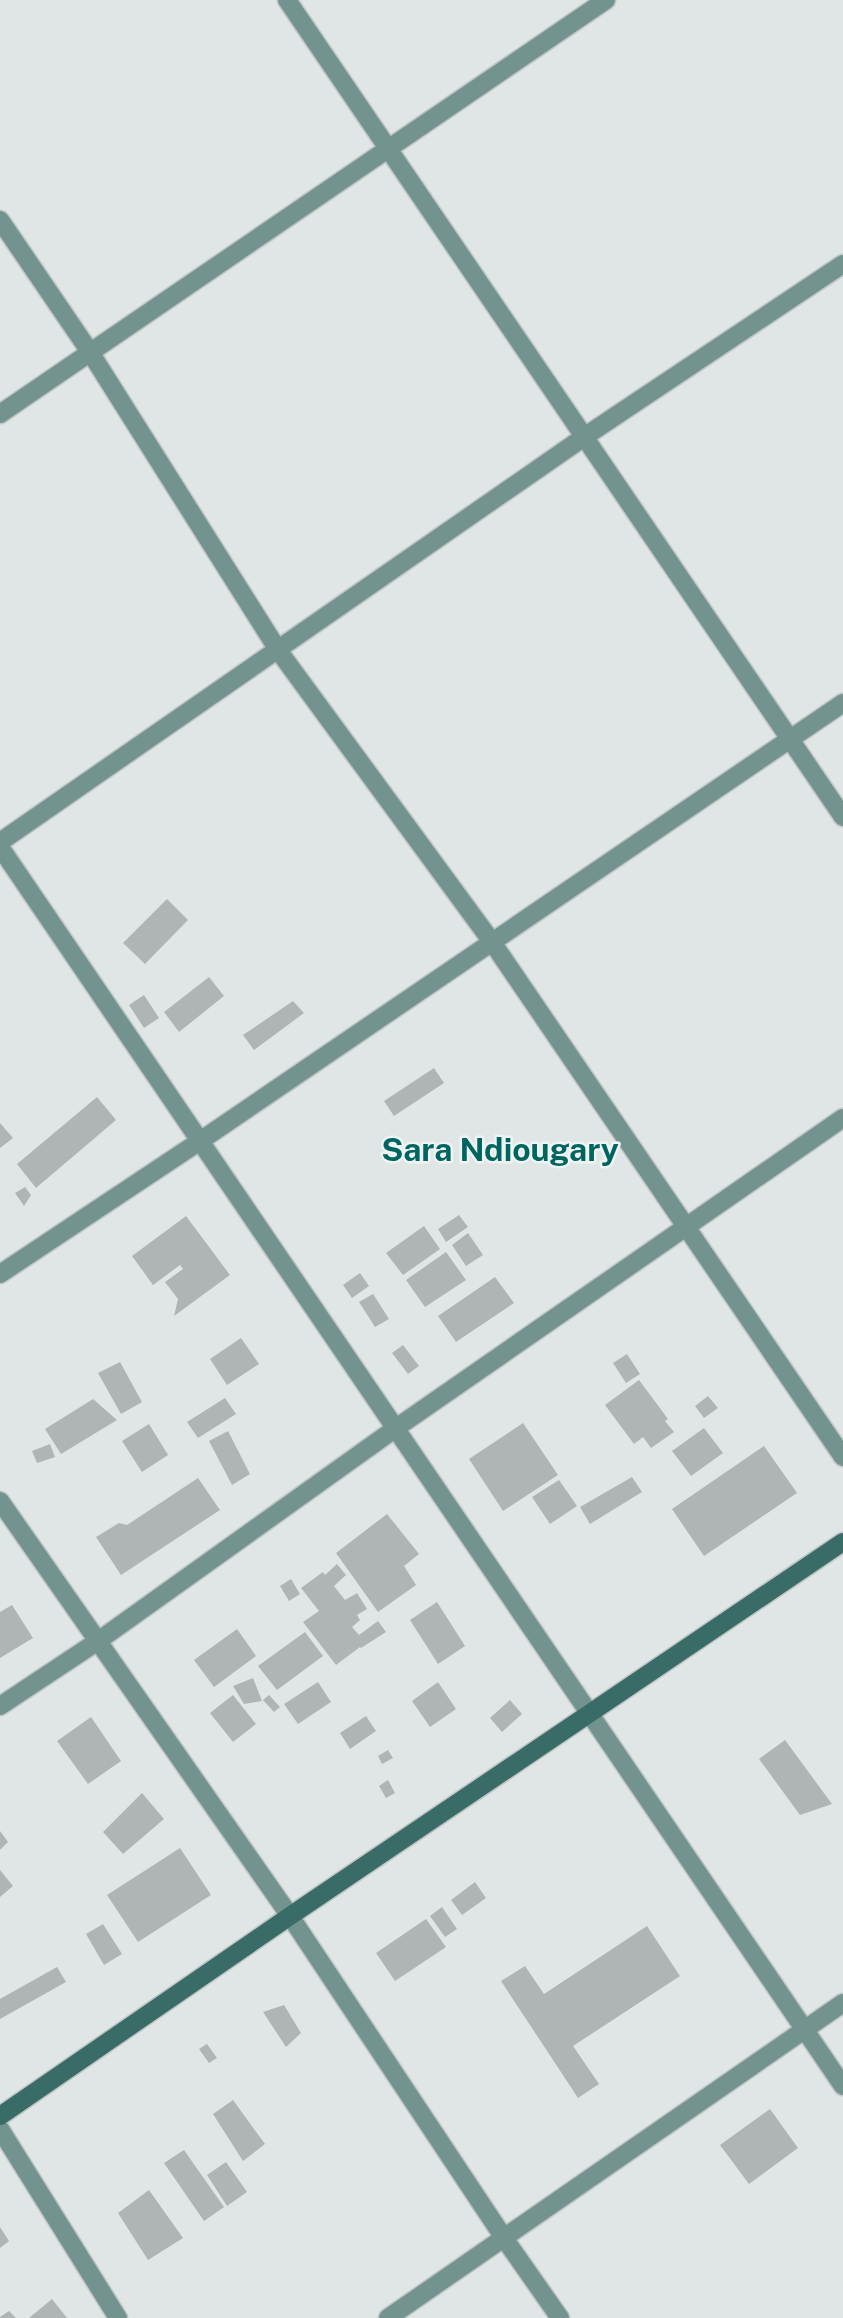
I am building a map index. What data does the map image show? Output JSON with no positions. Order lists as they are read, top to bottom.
{
  "districts": ["Sara Ndiougary"]
}
